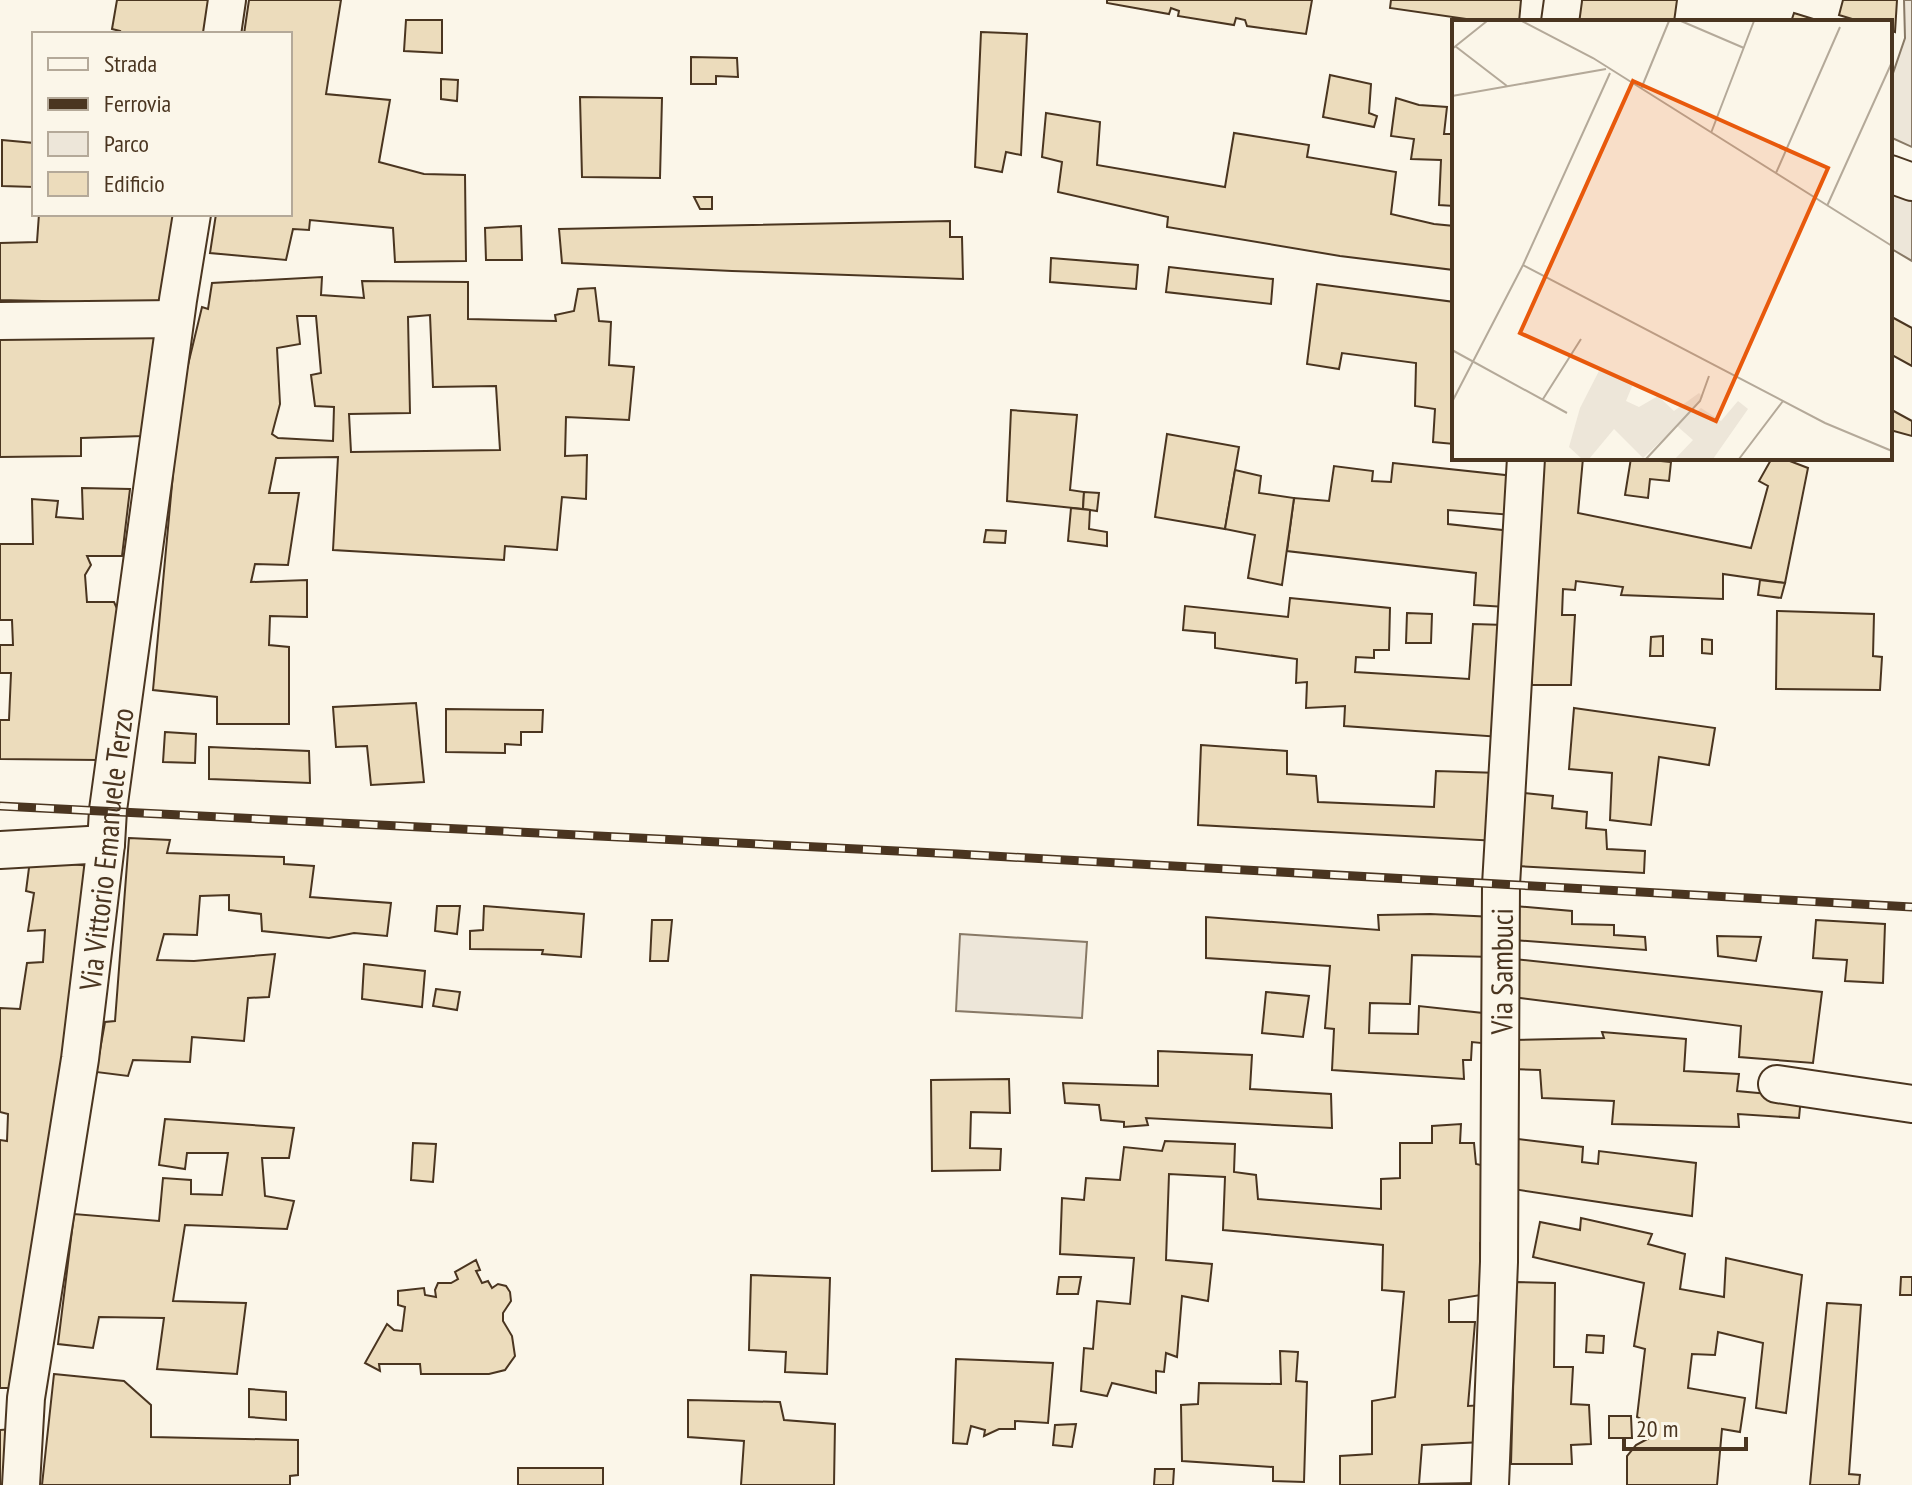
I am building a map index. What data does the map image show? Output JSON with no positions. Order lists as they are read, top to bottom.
{
  "streets": {
    "street": ["Via Vittorio Emanuele Terzo", "Via Sambuci"]
  },
  "legend": [
    "Strada",
    "Ferrovia",
    "Parco",
    "Edificio"
  ],
  "scale_bar": "20 m"
}
